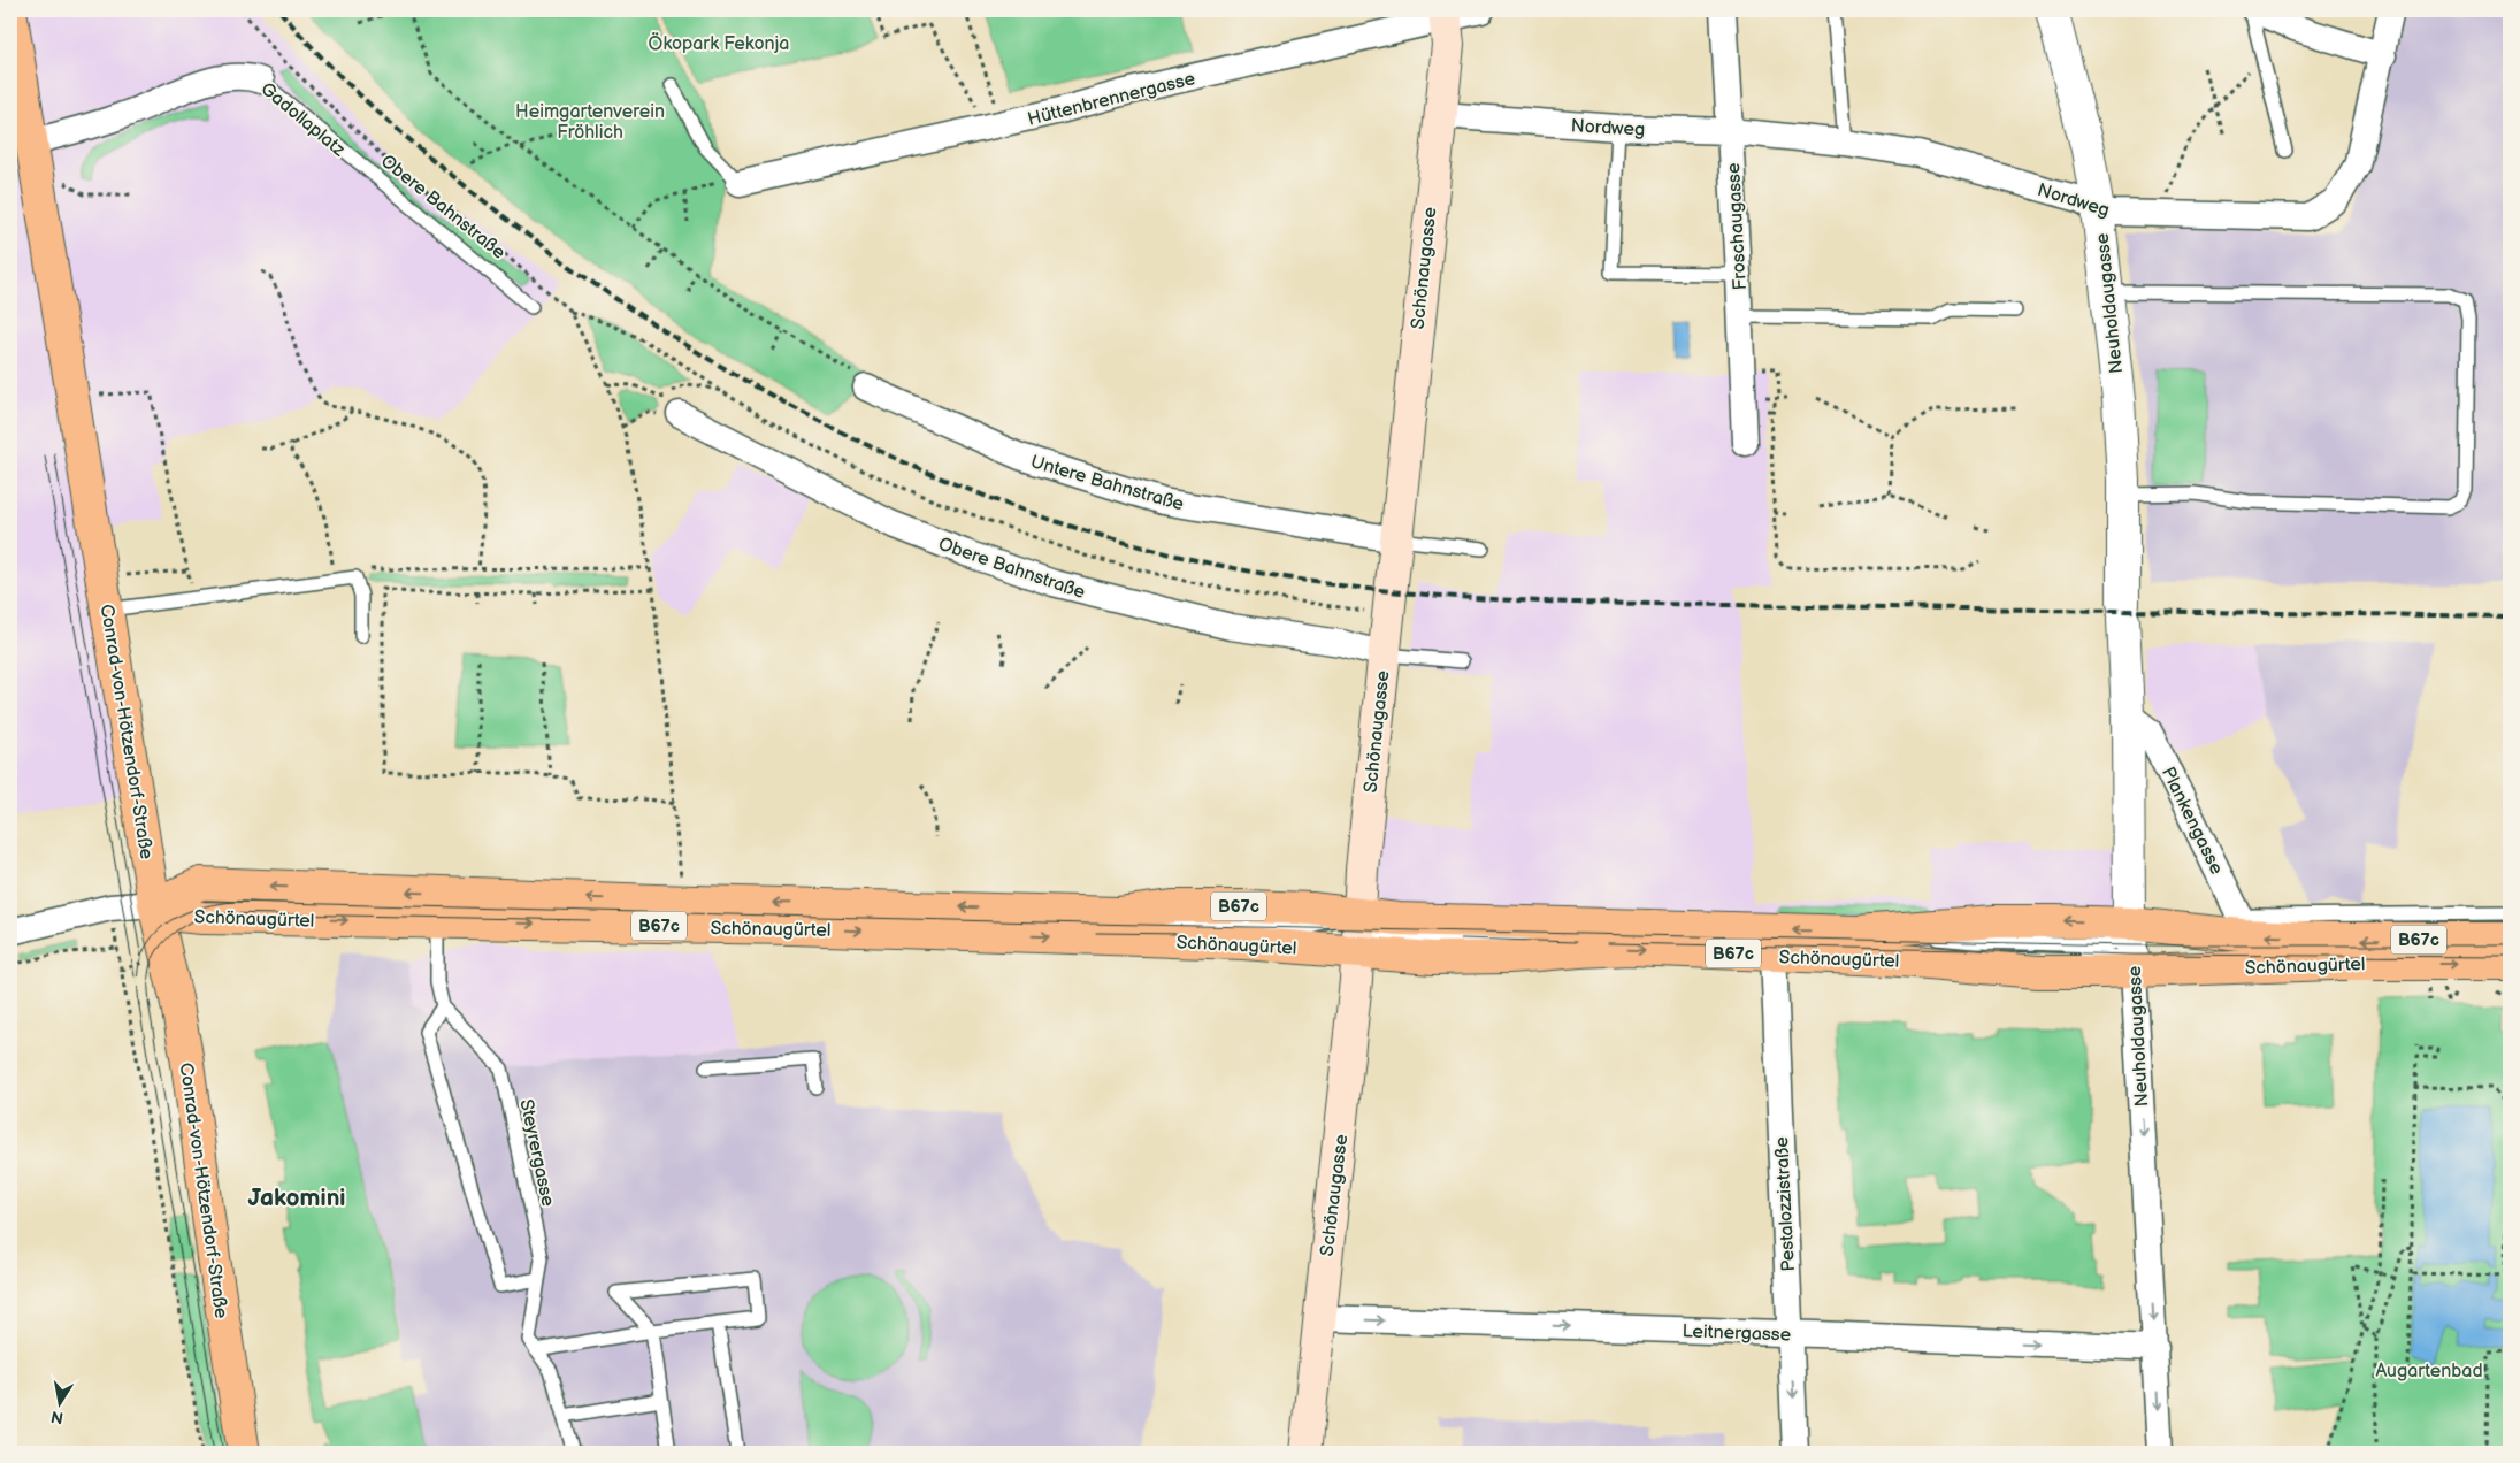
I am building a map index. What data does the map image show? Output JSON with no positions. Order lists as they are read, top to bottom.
{
  "streets": {
    "main road": [
      "Schönaugasse",
      "Conrad-von-Hötzendorf-Straße",
      "B67c",
      "Schönaugürtel"
    ],
    "street": [
      "Hüttenbrennergasse",
      "Gadollaplatz",
      "Nordweg",
      "Obere Bahnstraße",
      "Froschaugasse",
      "Neuholdaugasse",
      "Untere Bahnstraße",
      "Plankengasse",
      "Pestalozzistraße",
      "Leitnergasse"
    ],
    "lane": ["Steyrergasse"]
  },
  "crossings": [
    ["Hüttenbrennergasse", "Schönaugasse"],
    ["Gadollaplatz", "Conrad-von-Hötzendorf-Straße"],
    ["Nordweg", "Froschaugasse"],
    ["Nordweg", "Schönaugasse"],
    ["Nordweg", "Neuholdaugasse"],
    ["Obere Bahnstraße", "Schönaugasse"],
    ["Obere Bahnstraße", "Schönaugürtel"],
    ["Schönaugasse", "Untere Bahnstraße"],
    ["Schönaugasse", "Schönaugürtel"],
    ["Schönaugasse", "Leitnergasse"],
    ["Neuholdaugasse", "Plankengasse"],
    ["Neuholdaugasse", "Schönaugürtel"],
    ["Neuholdaugasse", "Leitnergasse"],
    ["Conrad-von-Hötzendorf-Straße", "Schönaugürtel"],
    ["Plankengasse", "Schönaugürtel"],
    ["Schönaugürtel", "Steyrergasse"],
    ["Schönaugürtel", "Pestalozzistraße"],
    ["Pestalozzistraße", "Leitnergasse"]
  ],
  "one_way": ["Leitnergasse"],
  "districts": ["Jakomini"],
  "parks": ["Ökopark Fekonja", "Heimgartenverein Fröhlich", "Augartenbad"],
  "north": "bottom"
}
